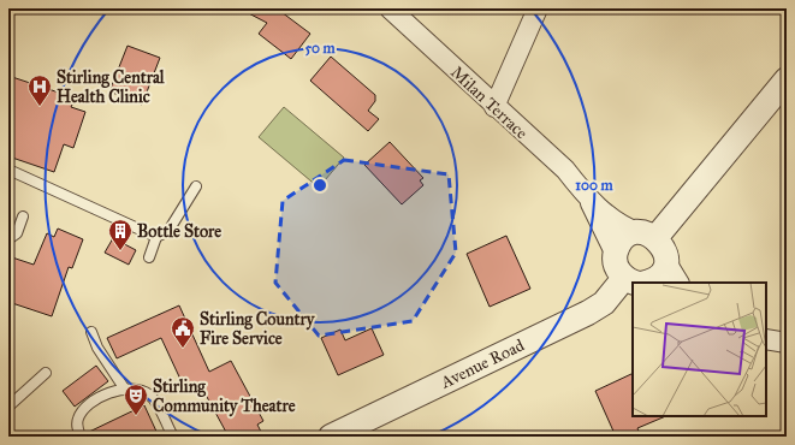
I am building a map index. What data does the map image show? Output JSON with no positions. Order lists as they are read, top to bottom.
{
  "streets": {
    "street": ["Milan Terrace", "Avenue Road"]
  },
  "places": {
    "hospital": ["Stirling Central Health Clinic"],
    "building": ["Bottle Store"],
    "public building": ["Stirling Country Fire Service"],
    "theatre": ["Stirling Community Theatre"]
  },
  "rings": ["50 m", "100 m"]
}
